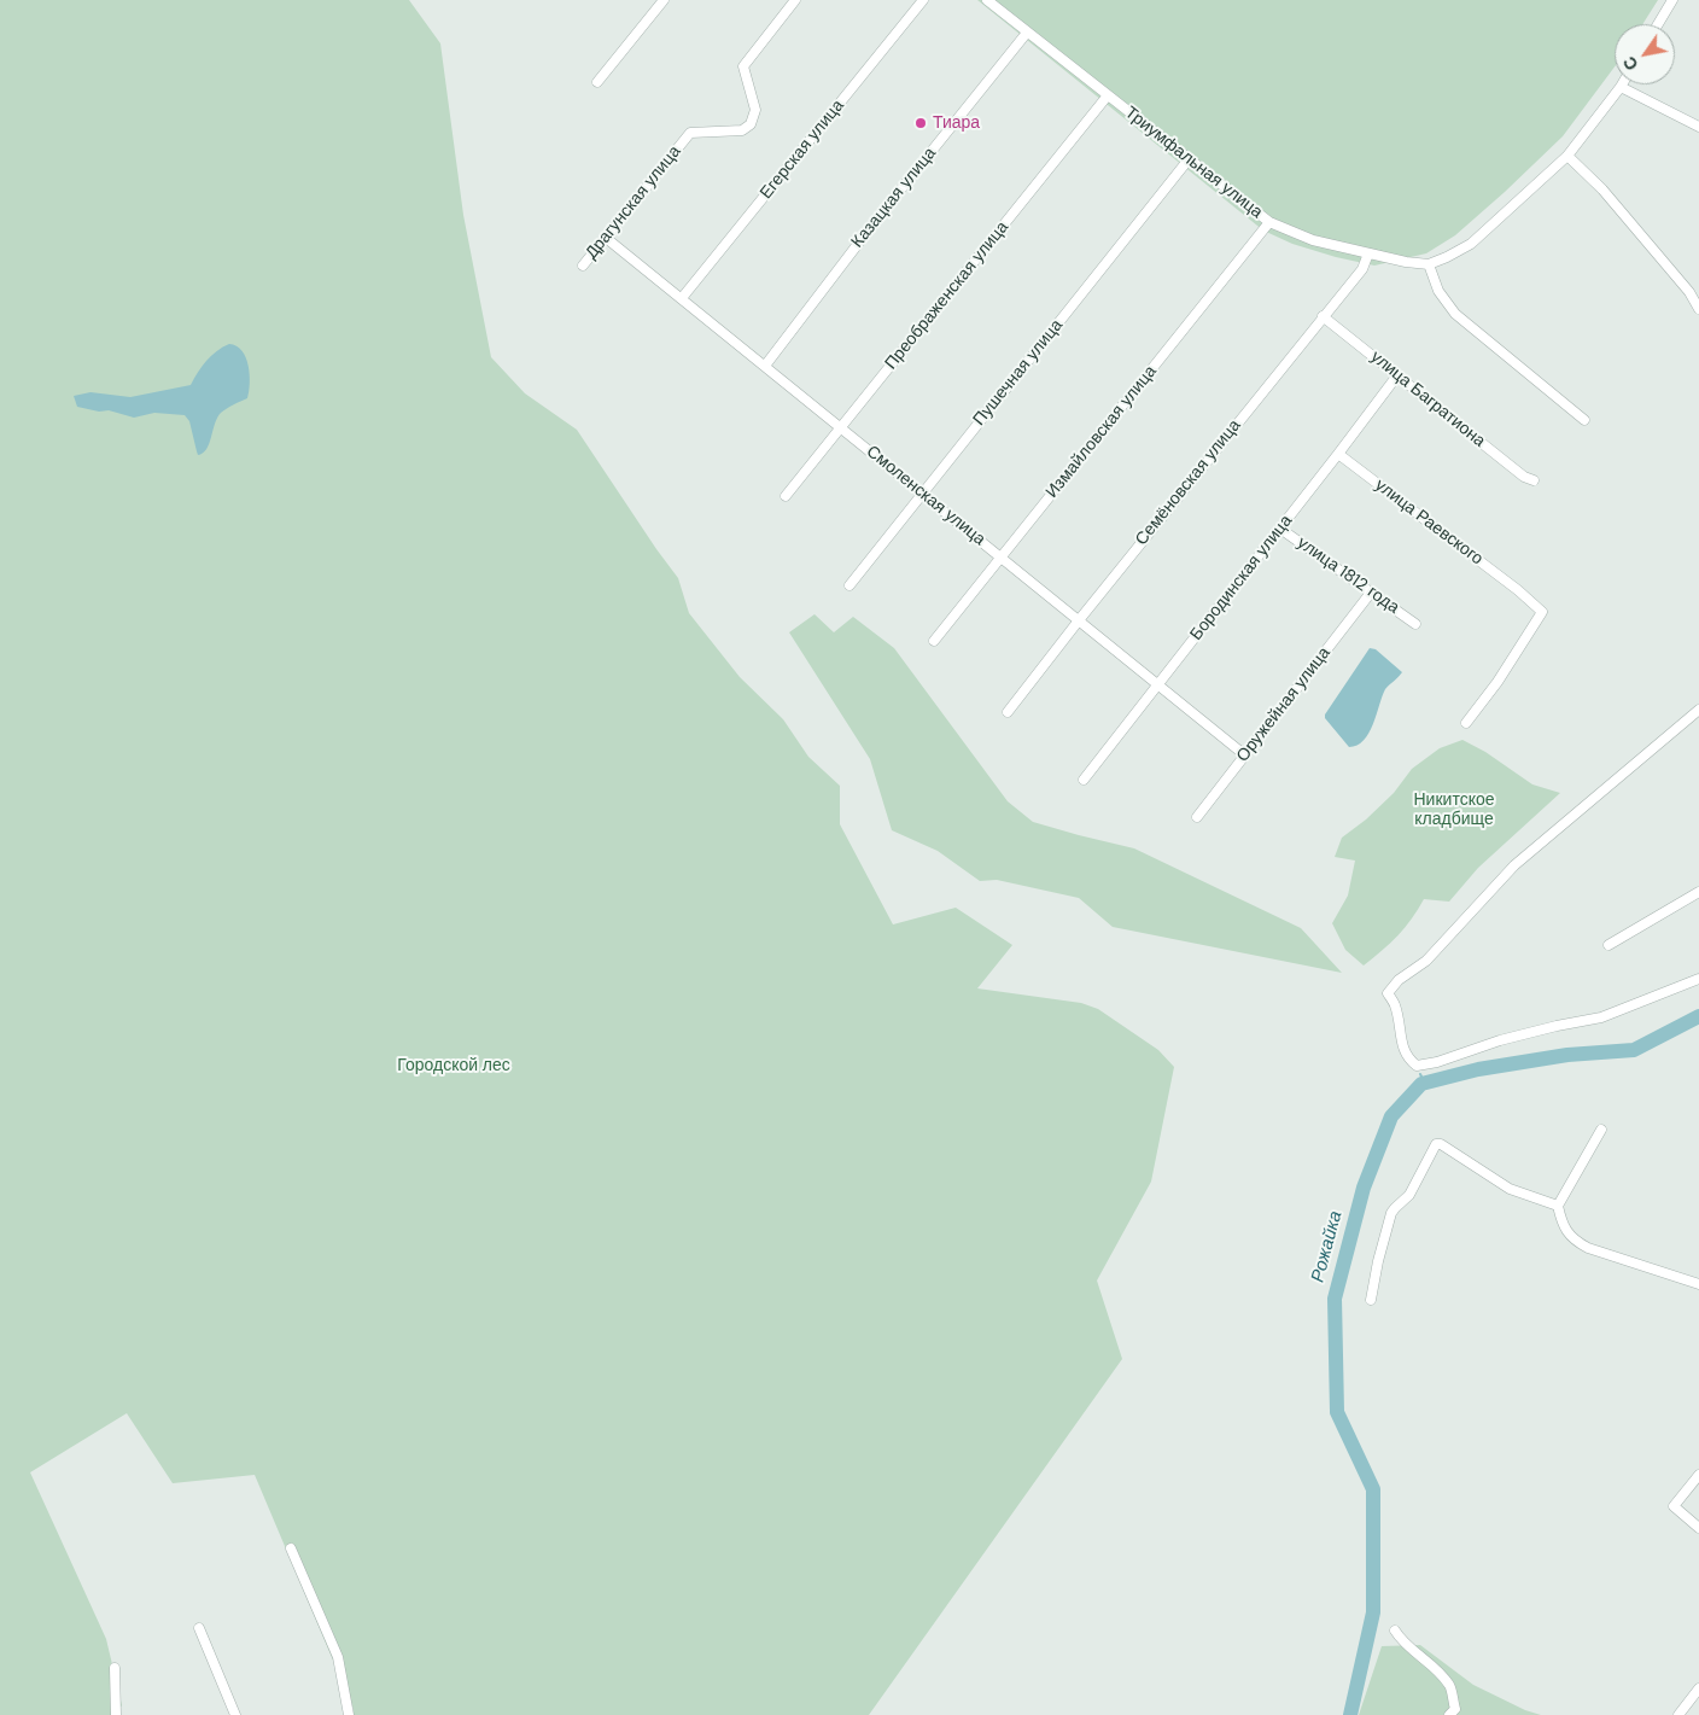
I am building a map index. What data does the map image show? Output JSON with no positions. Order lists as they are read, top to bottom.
{
  "streets": {
    "street": [
      "Егерская улица",
      "Триумфальная улица",
      "Казацкая улица",
      "Драгунская улица",
      "Преображенская улица",
      "Пушечная улица",
      "улица Багратиона",
      "Измайловская улица",
      "Семёновская улица",
      "Смоленская улица",
      "улица Раевского",
      "улица 1812 года",
      "Бородинская улица",
      "Оружейная улица"
    ]
  },
  "crossings": [
    ["Егерская улица", "Смоленская улица"],
    ["Триумфальная улица", "Казацкая улица"],
    ["Триумфальная улица", "Преображенская улица"],
    ["Триумфальная улица", "Пушечная улица"],
    ["Триумфальная улица", "Измайловская улица"],
    ["Триумфальная улица", "Семёновская улица"],
    ["Казацкая улица", "Смоленская улица"],
    ["Драгунская улица", "Смоленская улица"],
    ["Преображенская улица", "Смоленская улица"],
    ["Пушечная улица", "Смоленская улица"],
    ["улица Багратиона", "Семёновская улица"],
    ["улица Багратиона", "Бородинская улица"],
    ["Измайловская улица", "Смоленская улица"],
    ["Семёновская улица", "Смоленская улица"],
    ["Смоленская улица", "Бородинская улица"],
    ["Смоленская улица", "Оружейная улица"],
    ["улица Раевского", "Бородинская улица"],
    ["улица 1812 года", "Бородинская улица"],
    ["улица 1812 года", "Оружейная улица"]
  ],
  "water": ["Рожайка"],
  "parks": ["Никитское кладбище", "Городской лес"],
  "places": ["Тиара"],
  "north": "bottom left"
}
